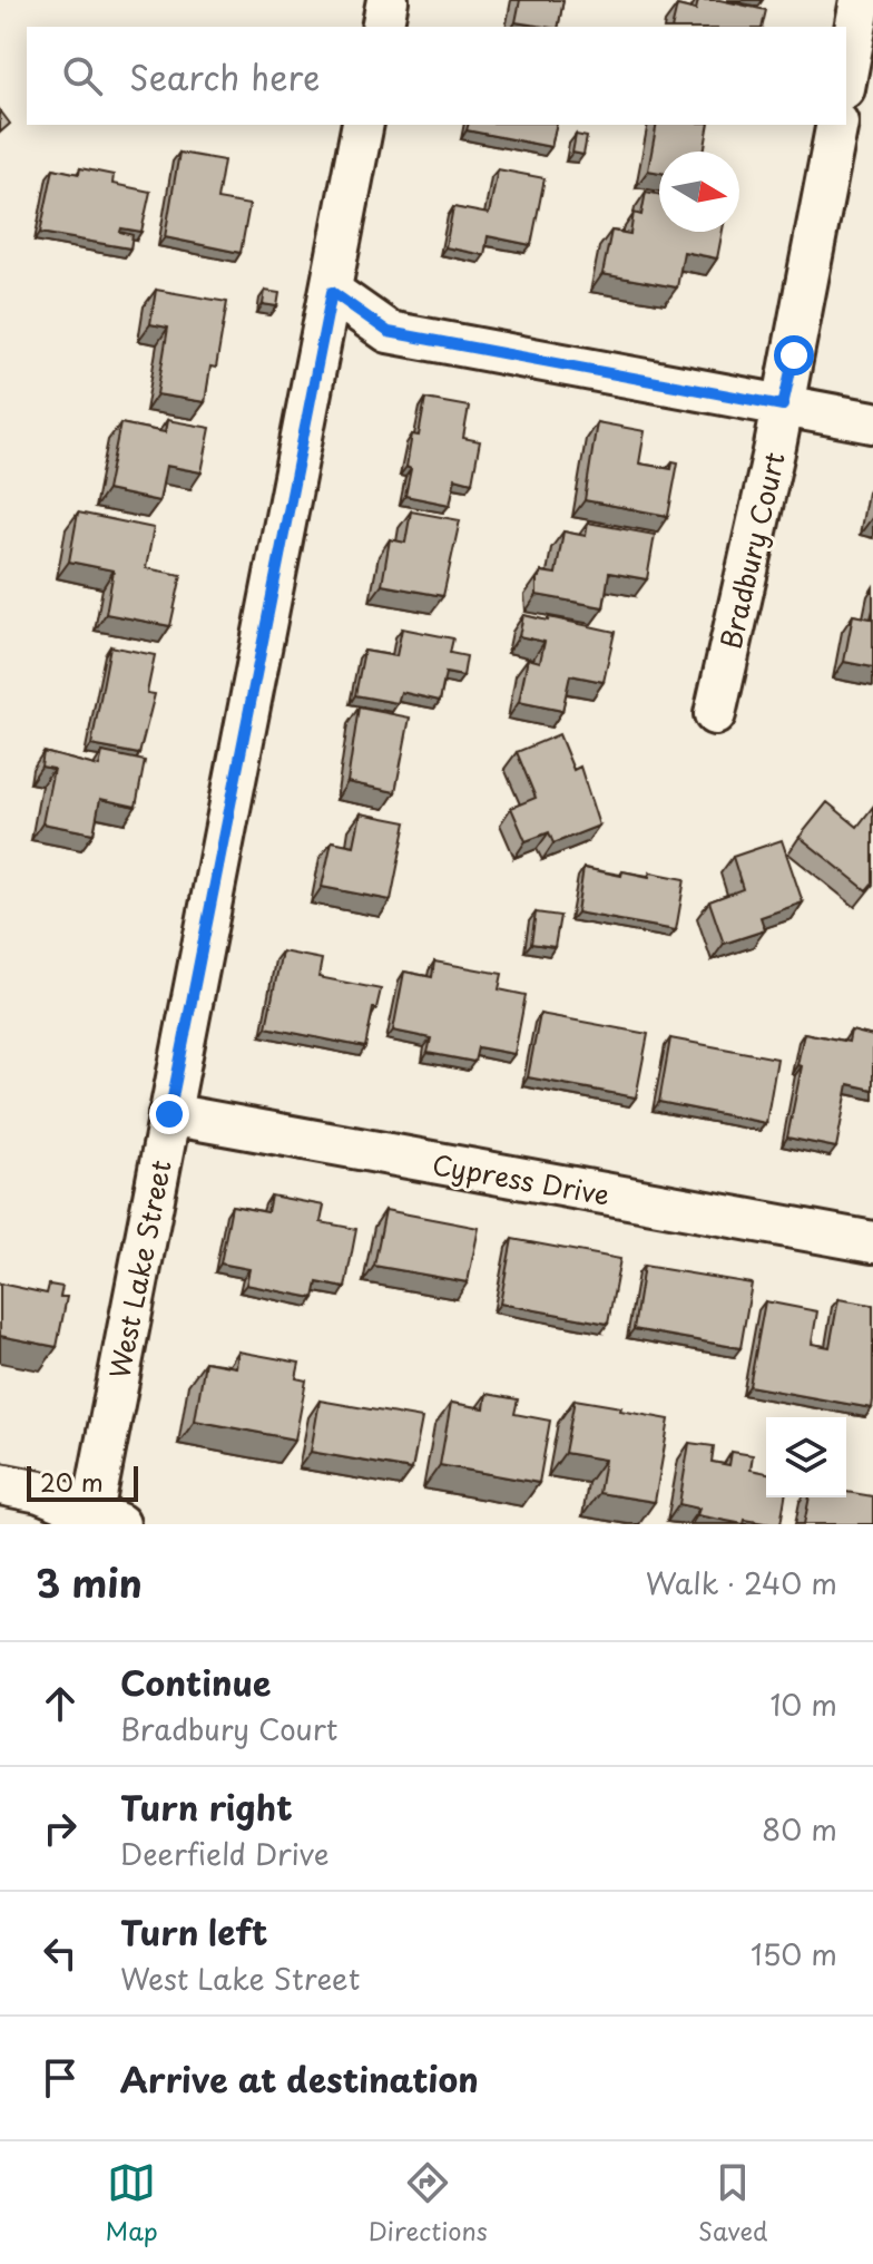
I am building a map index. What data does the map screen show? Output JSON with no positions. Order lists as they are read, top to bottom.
{
  "streets": {
    "street": ["Bradbury Court", "Cypress Drive", "West Lake Street"]
  },
  "crossings": [
    ["Cypress Drive", "West Lake Street"]
  ],
  "scale_bar": "20 m",
  "north": "right",
  "page": {
    "search": "Search here",
    "scale": "20 m",
    "heading": ["3 min", "Walk · 240 m"],
    "list": [
      ["Continue", "Bradbury Court", "10 m"],
      ["Turn right", "Deerfield Drive", "80 m"],
      ["Turn left", "West Lake Street", "150 m"],
      "Arrive at destination"
    ],
    "nav": ["Map", "Directions", "Saved"]
  }
}
